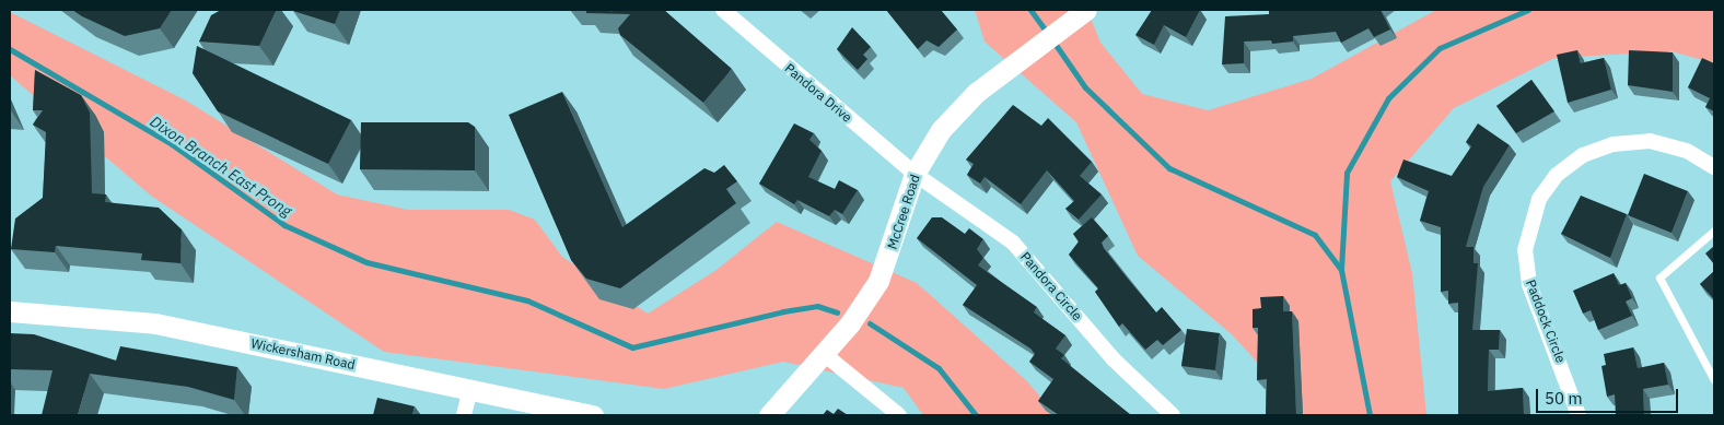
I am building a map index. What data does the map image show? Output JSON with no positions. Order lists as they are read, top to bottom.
{
  "streets": {
    "street": [
      "Pandora Drive",
      "McCree Road",
      "Pandora Circle",
      "Paddock Circle",
      "Wickersham Road"
    ]
  },
  "crossings": [
    ["Pandora Drive", "McCree Road"],
    ["Pandora Drive", "Pandora Circle"],
    ["McCree Road", "Pandora Circle"]
  ],
  "water": ["Dixon Branch East Prong"],
  "scale_bar": "50 m"
}
